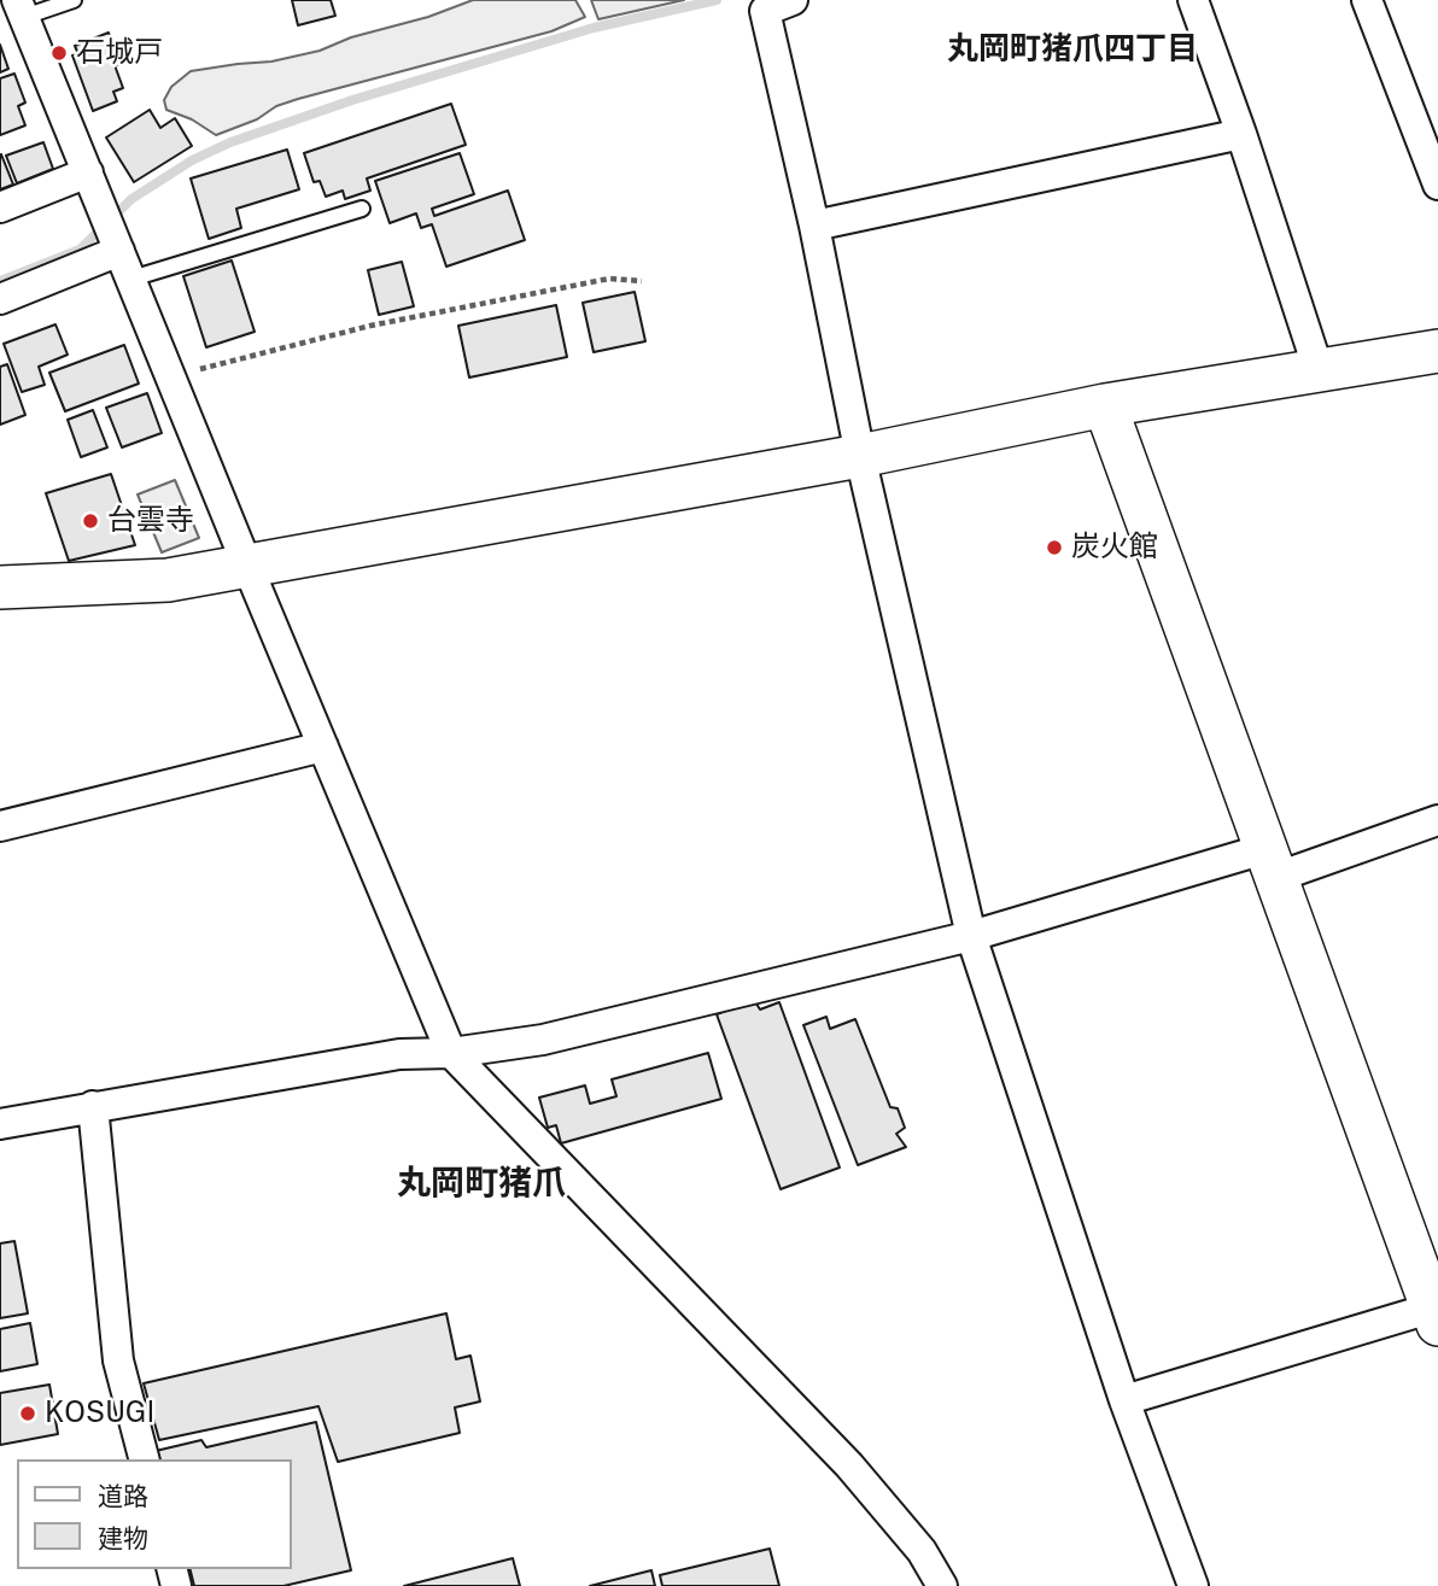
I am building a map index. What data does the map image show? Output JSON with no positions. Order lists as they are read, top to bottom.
{
  "districts": ["丸岡町猪爪四丁目", "丸岡町猪爪"],
  "places": [
    "石城戸",
    "台雲寺",
    "炭火館",
    "KOSUGI"
  ],
  "legend": ["道路", "建物"]
}
